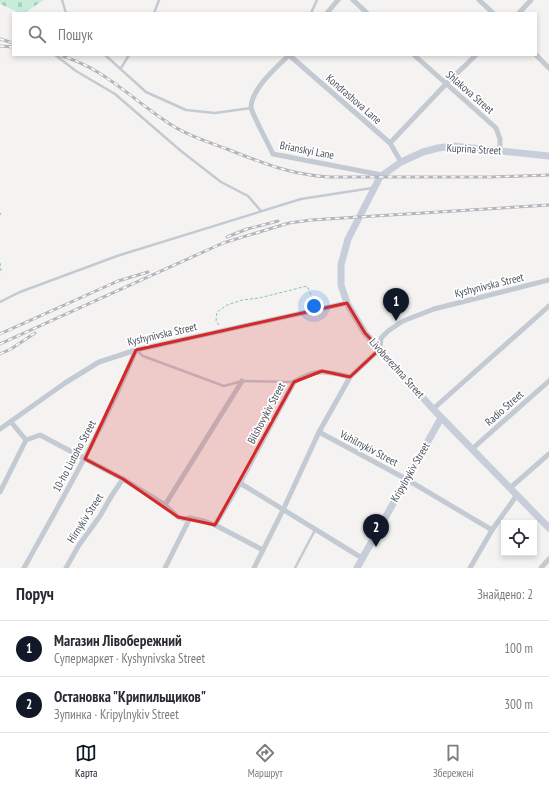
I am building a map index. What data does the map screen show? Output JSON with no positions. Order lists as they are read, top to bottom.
{
  "streets": {
    "main road": ["Kuprina Street", "Livoberezhna Street", "Kripylnykiv Street"],
    "street": [
      "Shlakova Street",
      "Kondrashova Lane",
      "Brianskyi Lane",
      "Kyshynivska Street",
      "Radio Street",
      "Bilshovykiv Street",
      "Vuhilnykiv Street",
      "10-ho Liutoho Street",
      "Hirnykiv Street"
    ]
  },
  "crossings": [
    ["Shlakova Street", "Kuprina Street"],
    ["Kondrashova Lane", "Kuprina Street"],
    ["Kuprina Street", "Brianskyi Lane"],
    ["Kuprina Street", "Livoberezhna Street"],
    ["Brianskyi Lane", "Livoberezhna Street"],
    ["Kyshynivska Street", "Livoberezhna Street"],
    ["Kyshynivska Street", "10-ho Liutoho Street"],
    ["Livoberezhna Street", "Radio Street"],
    ["Livoberezhna Street", "Kripylnykiv Street"],
    ["Vuhilnykiv Street", "Kripylnykiv Street"]
  ],
  "page": {
    "search": "Пошук",
    "pins": ["1", "2"],
    "heading": ["Поруч", "Знайдено: 2"],
    "list": [
      {
        "mark": "1",
        "name": "Магазин Лівобережний",
        "note": "Супермаркет · Kyshynivska Street",
        "value": "100 m"
      },
      {
        "mark": "2",
        "name": "Остановка \"Крипильщиков\"",
        "note": "Зупинка · Kripylnykiv Street",
        "value": "300 m"
      }
    ],
    "nav": ["Карта", "Маршрут", "Збережені"]
  }
}
